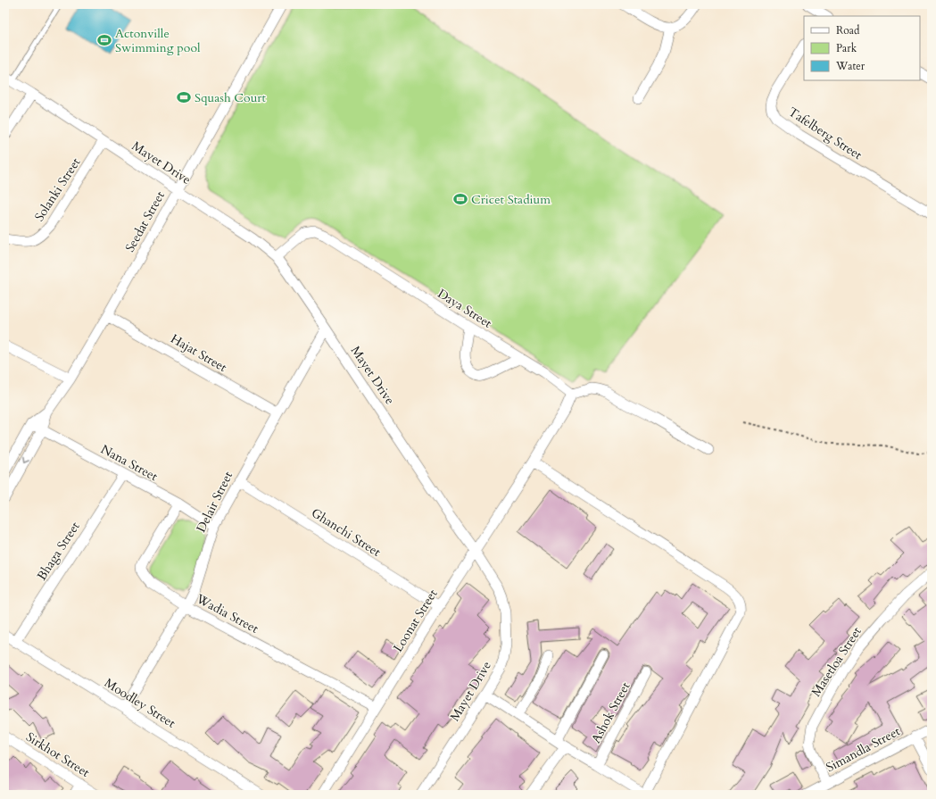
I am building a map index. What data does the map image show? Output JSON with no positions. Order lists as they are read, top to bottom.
{
  "streets": {
    "street": [
      "Tafelberg Street",
      "Mayet Drive",
      "Solanki Street",
      "Seedat Street",
      "Daya Street",
      "Hajat Street",
      "Nana Street",
      "Delair Street",
      "Ghanchi Street",
      "Bhaga Street",
      "Wadia Street",
      "Loonat Street",
      "Masetloa Street",
      "Moodley Street",
      "Ashok Street",
      "Simandla Street",
      "Sirkhot Street"
    ]
  },
  "crossings": [
    ["Mayet Drive", "Solanki Street"],
    ["Mayet Drive", "Seedat Street"],
    ["Mayet Drive", "Daya Street"],
    ["Mayet Drive", "Delair Street"],
    ["Mayet Drive", "Loonat Street"],
    ["Seedat Street", "Hajat Street"],
    ["Seedat Street", "Nana Street"],
    ["Hajat Street", "Delair Street"],
    ["Nana Street", "Delair Street"],
    ["Nana Street", "Bhaga Street"],
    ["Nana Street", "Wadia Street"],
    ["Delair Street", "Ghanchi Street"],
    ["Delair Street", "Wadia Street"],
    ["Delair Street", "Moodley Street"],
    ["Ghanchi Street", "Loonat Street"],
    ["Bhaga Street", "Moodley Street"],
    ["Wadia Street", "Loonat Street"],
    ["Masetloa Street", "Simandla Street"]
  ],
  "places": {
    "sports": ["Actonville Swimming pool", "Squash Court", "Cricet Stadium"]
  },
  "legend": ["Road", "Park", "Water"]
}
